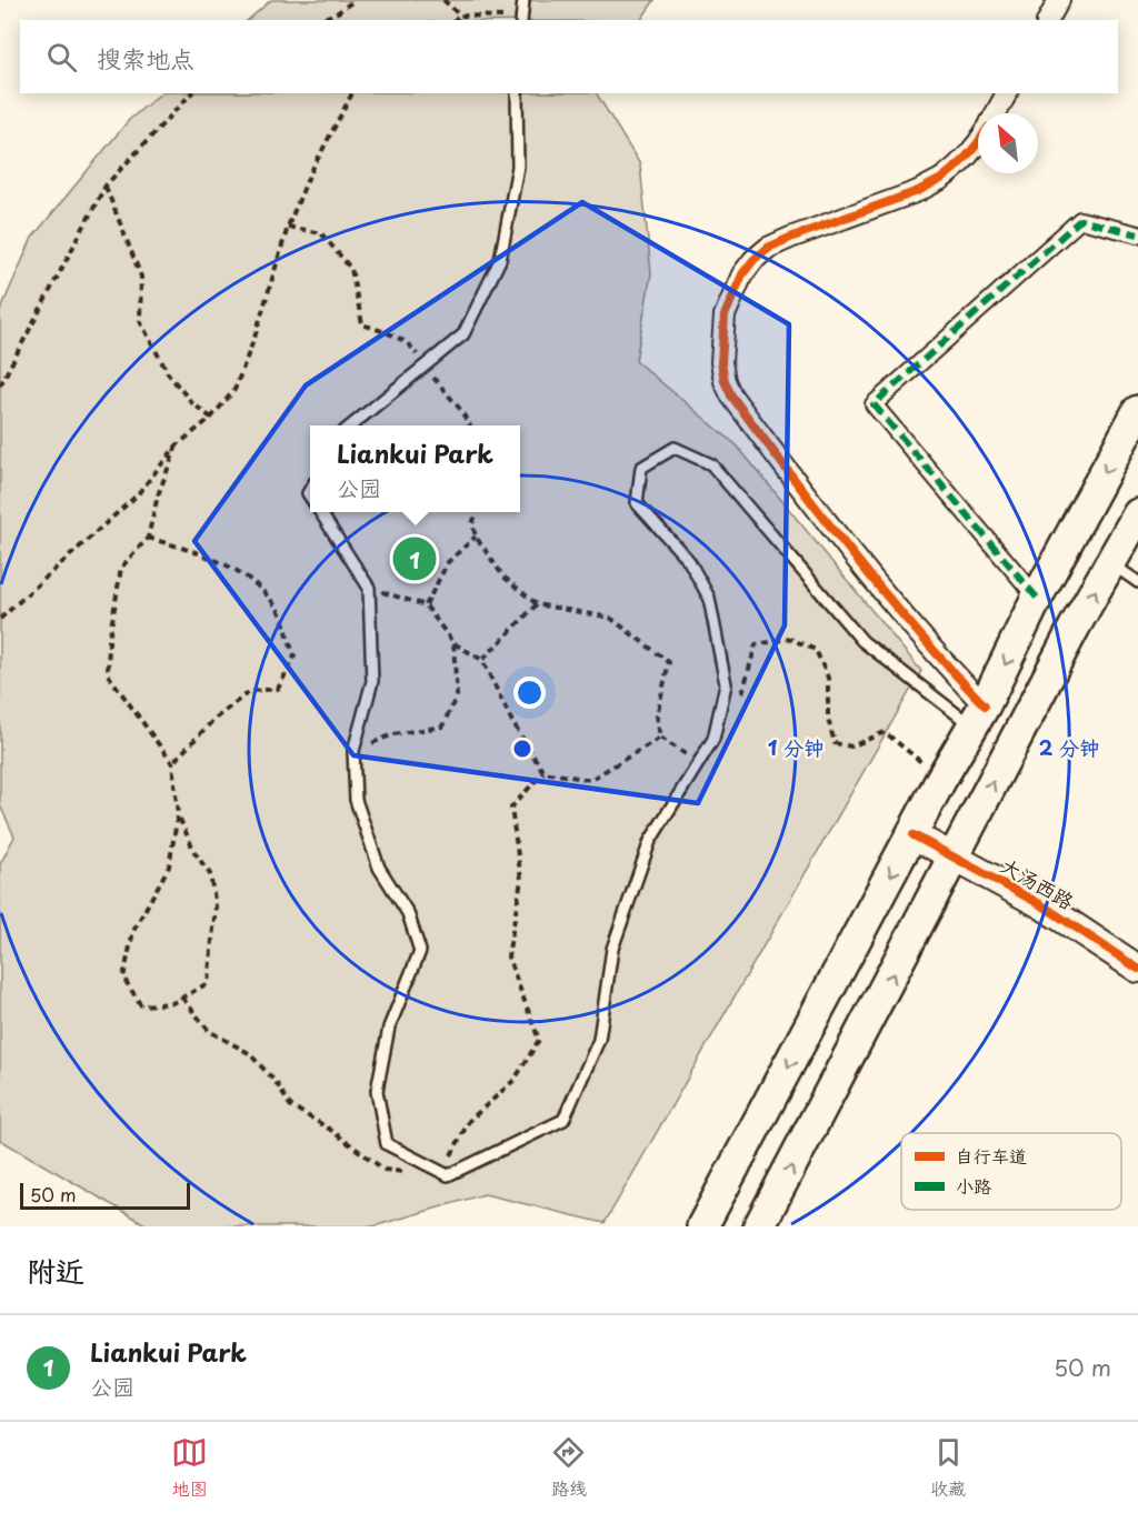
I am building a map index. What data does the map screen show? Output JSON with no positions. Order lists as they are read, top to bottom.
{
  "streets": {
    "street": ["大汤西路"]
  },
  "legend": ["自行车道", "小路"],
  "scale_bar": "50 m",
  "north": "top left",
  "page": {
    "search": "搜索地点",
    "popup": ["Liankui Park", "公园"],
    "pins": "1",
    "scale": "50 m",
    "heading": "附近",
    "list": [
      {
        "mark": "1",
        "name": "Liankui Park",
        "note": "公园",
        "value": "50 m"
      }
    ],
    "nav": ["地图", "路线", "收藏"]
  },
  "rings": ["1 分钟", "2 分钟"]
}
